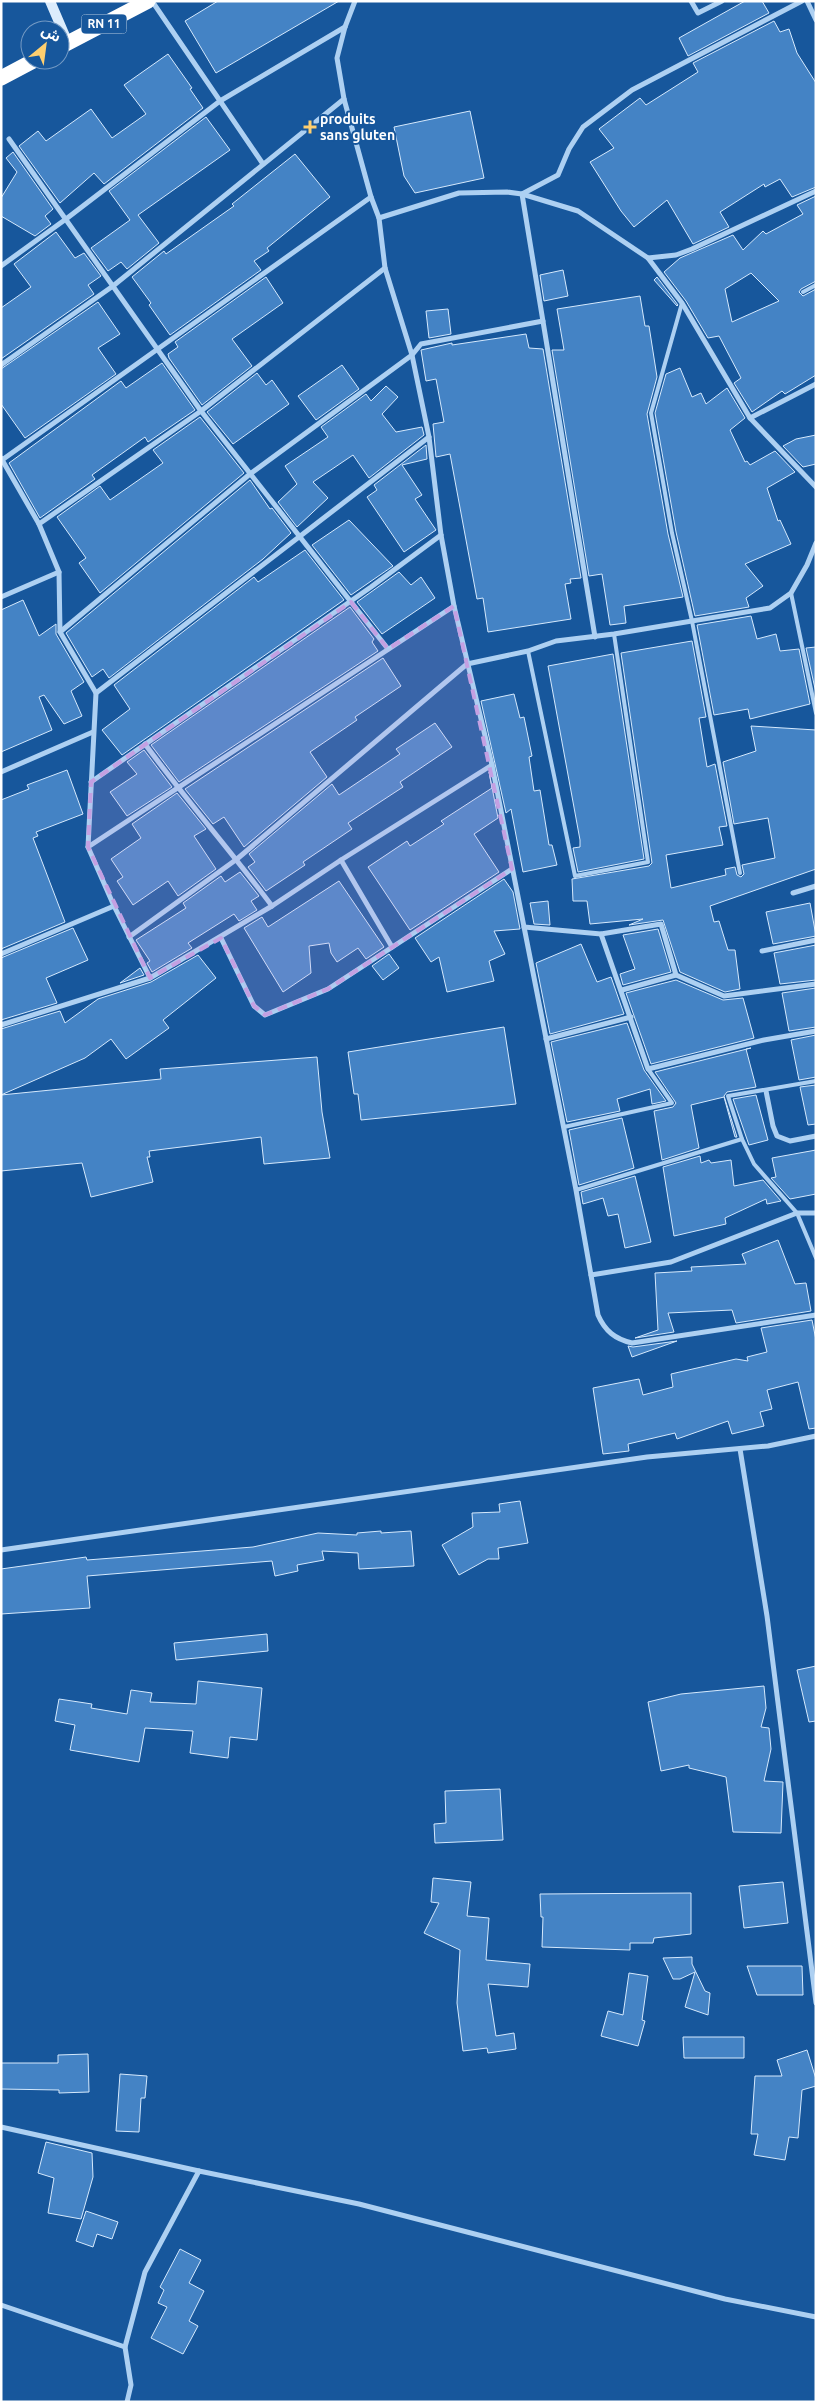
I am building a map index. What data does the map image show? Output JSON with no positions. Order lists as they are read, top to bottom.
{
  "streets": {
    "highway": ["RN 11"]
  },
  "places": {
    "health": ["produits sans gluten"]
  },
  "north": "top right"
}
